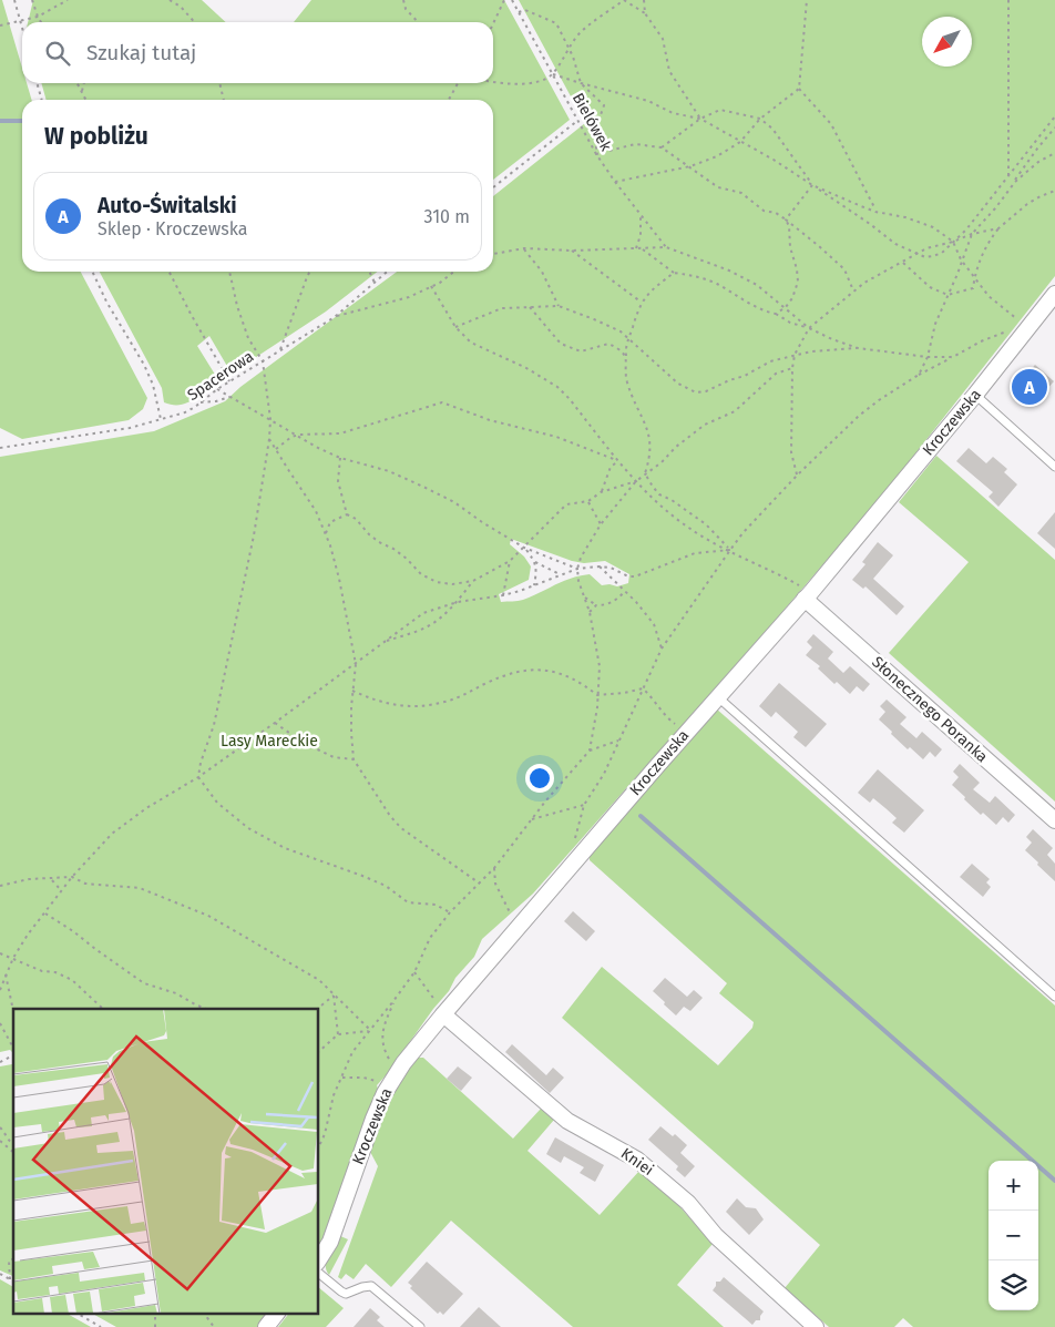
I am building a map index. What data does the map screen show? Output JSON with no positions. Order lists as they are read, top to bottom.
{
  "streets": {
    "street": ["Kroczewska", "Słonecznego Poranka", "Kniei"],
    "path": ["Bielówek", "Spacerowa"]
  },
  "crossings": [
    ["Kroczewska", "Słonecznego Poranka"],
    ["Kroczewska", "Kniei"]
  ],
  "parks": ["Lasy Mareckie"],
  "north": "bottom left",
  "page": {
    "search": "Szukaj tutaj",
    "heading": "W pobliżu",
    "list": [
      {
        "mark": "A",
        "name": "Auto-Świtalski",
        "note": "Sklep · Kroczewska",
        "value": "310 m"
      }
    ],
    "pins": "A",
    "map_buttons": ["+", "−"]
  }
}
